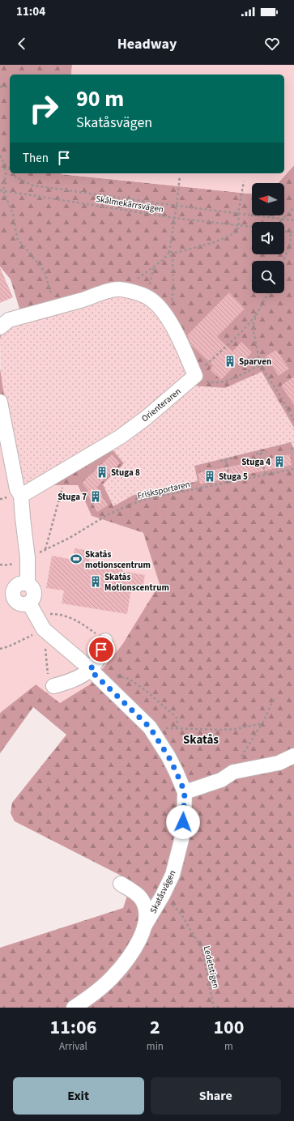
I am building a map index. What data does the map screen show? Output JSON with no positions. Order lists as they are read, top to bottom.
{
  "streets": {
    "street": ["Orienteraren", "Skatåsvägen"],
    "path": ["Skålmekärrsvägen", "Frisksportaren", "Ledetstigen"]
  },
  "districts": ["Skatås"],
  "places": {
    "building": [
      "Sparven",
      "Stuga 4",
      "Stuga 8",
      "Stuga 5",
      "Stuga 7",
      "Skatås Motionscentrum"
    ],
    "sports": ["Skatås motionscentrum"]
  },
  "north": "left",
  "page": {
    "status": "11:04",
    "header": "Headway",
    "turn": ["90 m", "Skatåsvägen"],
    "then": "Then",
    "eta": [
      "11:06",
      "Arrival",
      "2",
      "min",
      "100",
      "m"
    ],
    "buttons": ["Exit", "Share"]
  }
}
